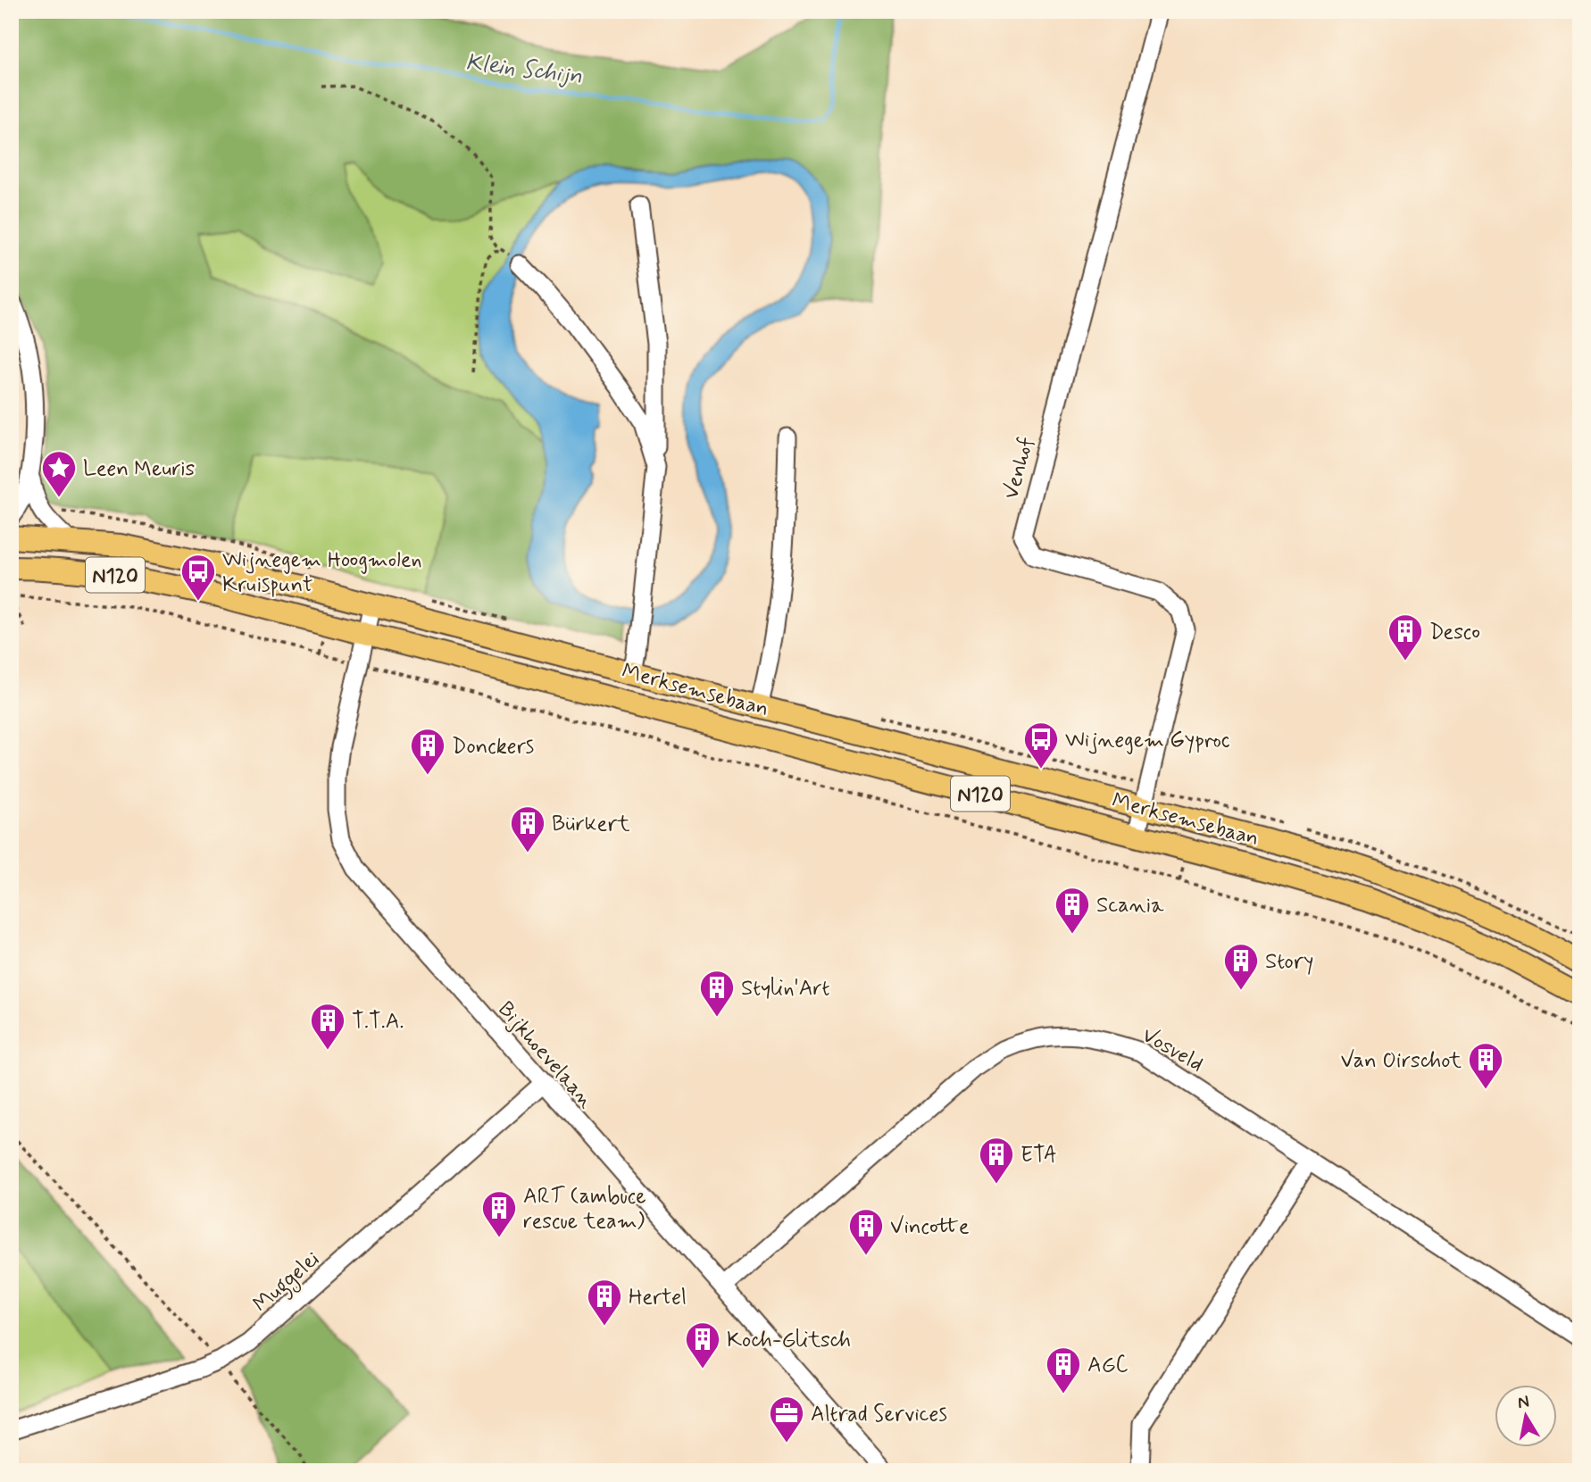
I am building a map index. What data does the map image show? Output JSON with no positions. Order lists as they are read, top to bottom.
{
  "streets": {
    "main road": ["N120", "Merksemsebaan"],
    "street": [
      "Venhof",
      "Vosveld",
      "Bijkhoevelaan",
      "Muggelei"
    ]
  },
  "crossings": [
    ["Venhof", "Merksemsebaan"],
    ["Merksemsebaan", "Bijkhoevelaan"],
    ["Vosveld", "Bijkhoevelaan"],
    ["Bijkhoevelaan", "Muggelei"]
  ],
  "water": ["Klein Schijn"],
  "places": {
    "place": ["Leen Meuris"],
    "bus stop": ["Wijnegem Hoogmolen Kruispunt", "Wijnegem Gyproc"],
    "building": [
      "Desco",
      "Donckers",
      "Bürkert",
      "Scania",
      "Story",
      "Stylin'Art",
      "T.T.A.",
      "Van Oirschot",
      "ETA",
      "ART (ambuce rescue team)",
      "Vincotte",
      "Hertel",
      "Koch-Glitsch",
      "AGC"
    ],
    "office": ["Altrad Services"]
  },
  "north": "top"
}
